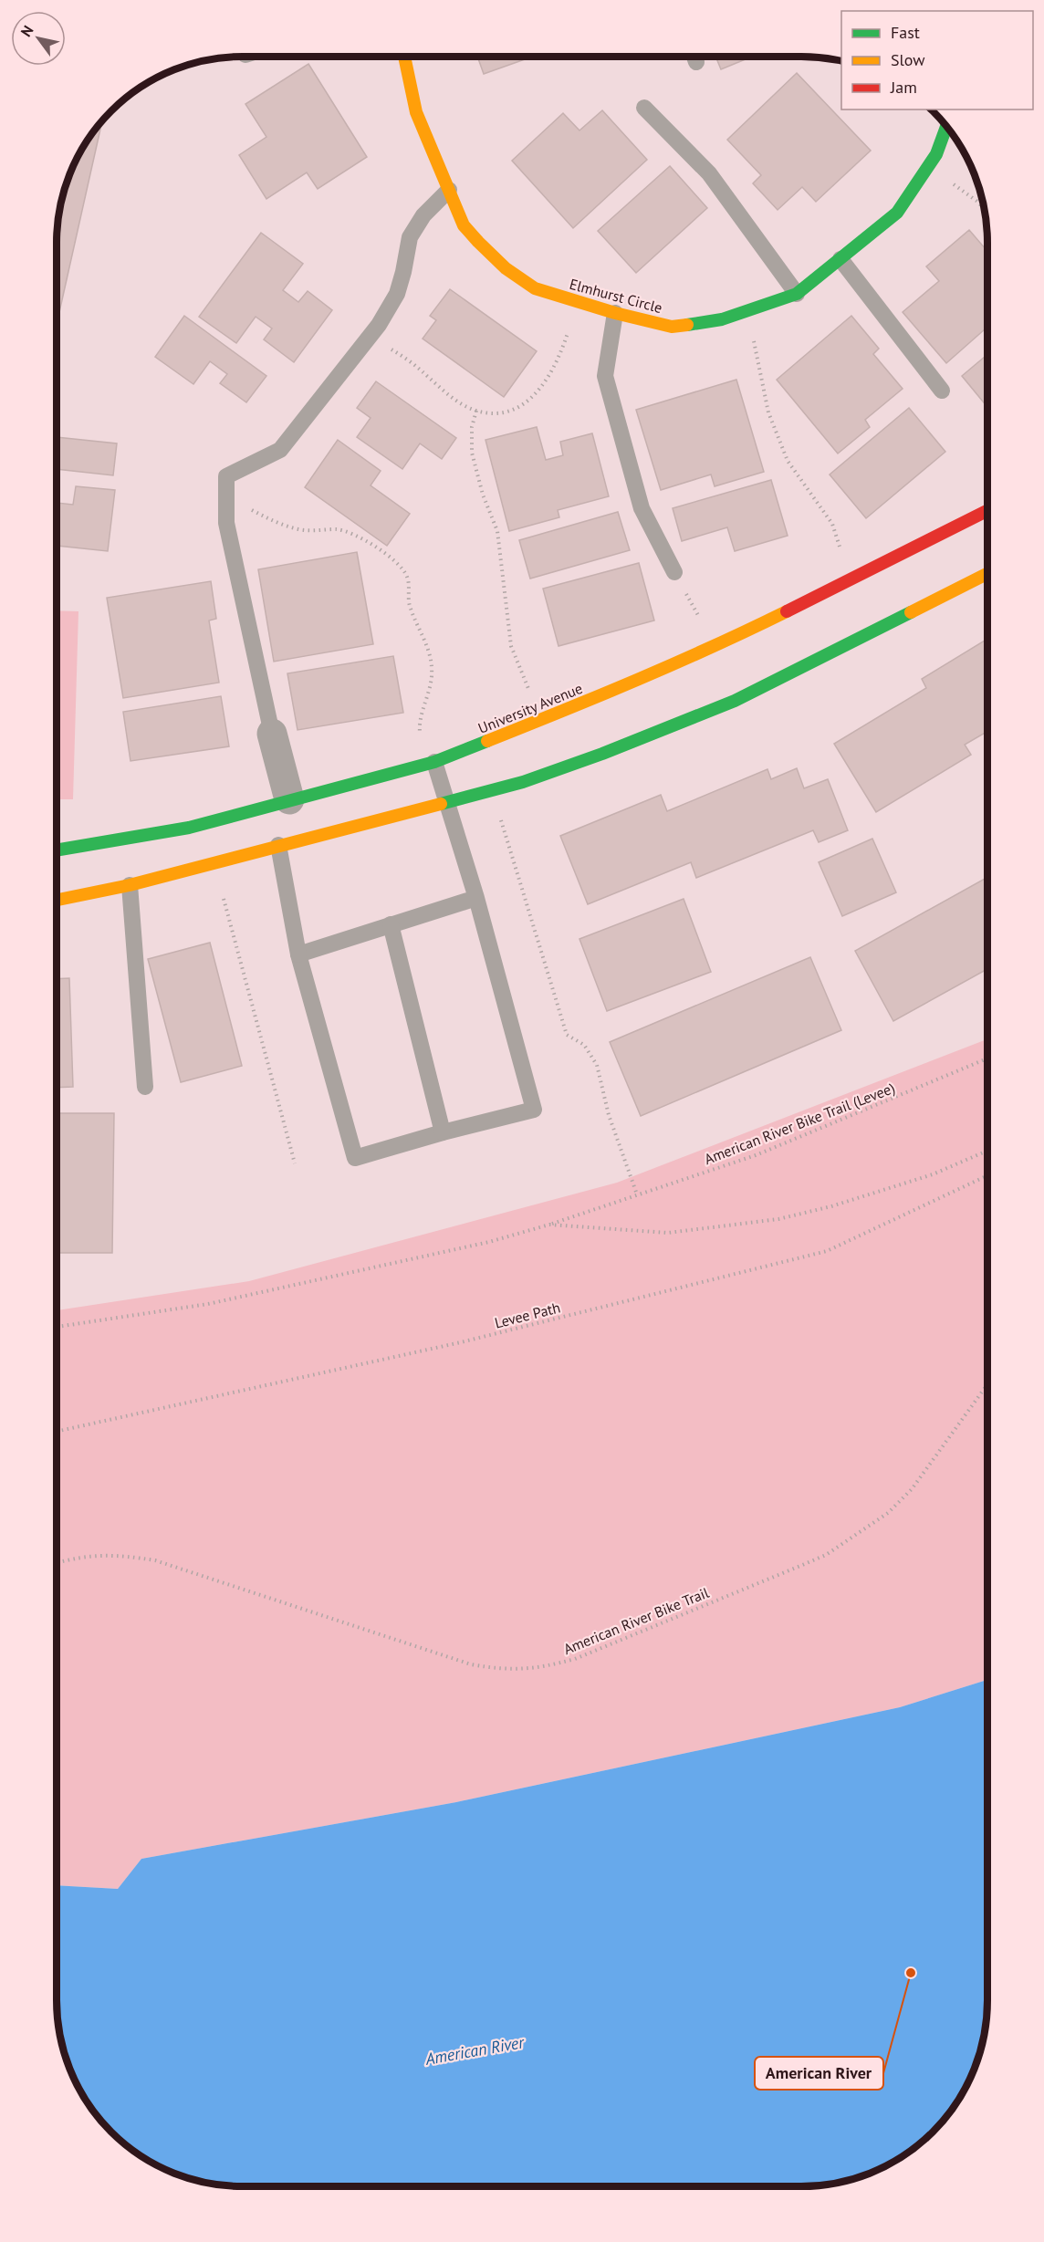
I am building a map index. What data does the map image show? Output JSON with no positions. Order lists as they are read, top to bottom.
{
  "streets": {
    "street": ["Elmhurst Circle", "University Avenue"],
    "path": ["American River Bike Trail (Levee)", "Levee Path", "American River Bike Trail"]
  },
  "water": ["American River"],
  "places": ["American River"],
  "legend": ["Fast", "Slow", "Jam"],
  "north": "top left"
}
